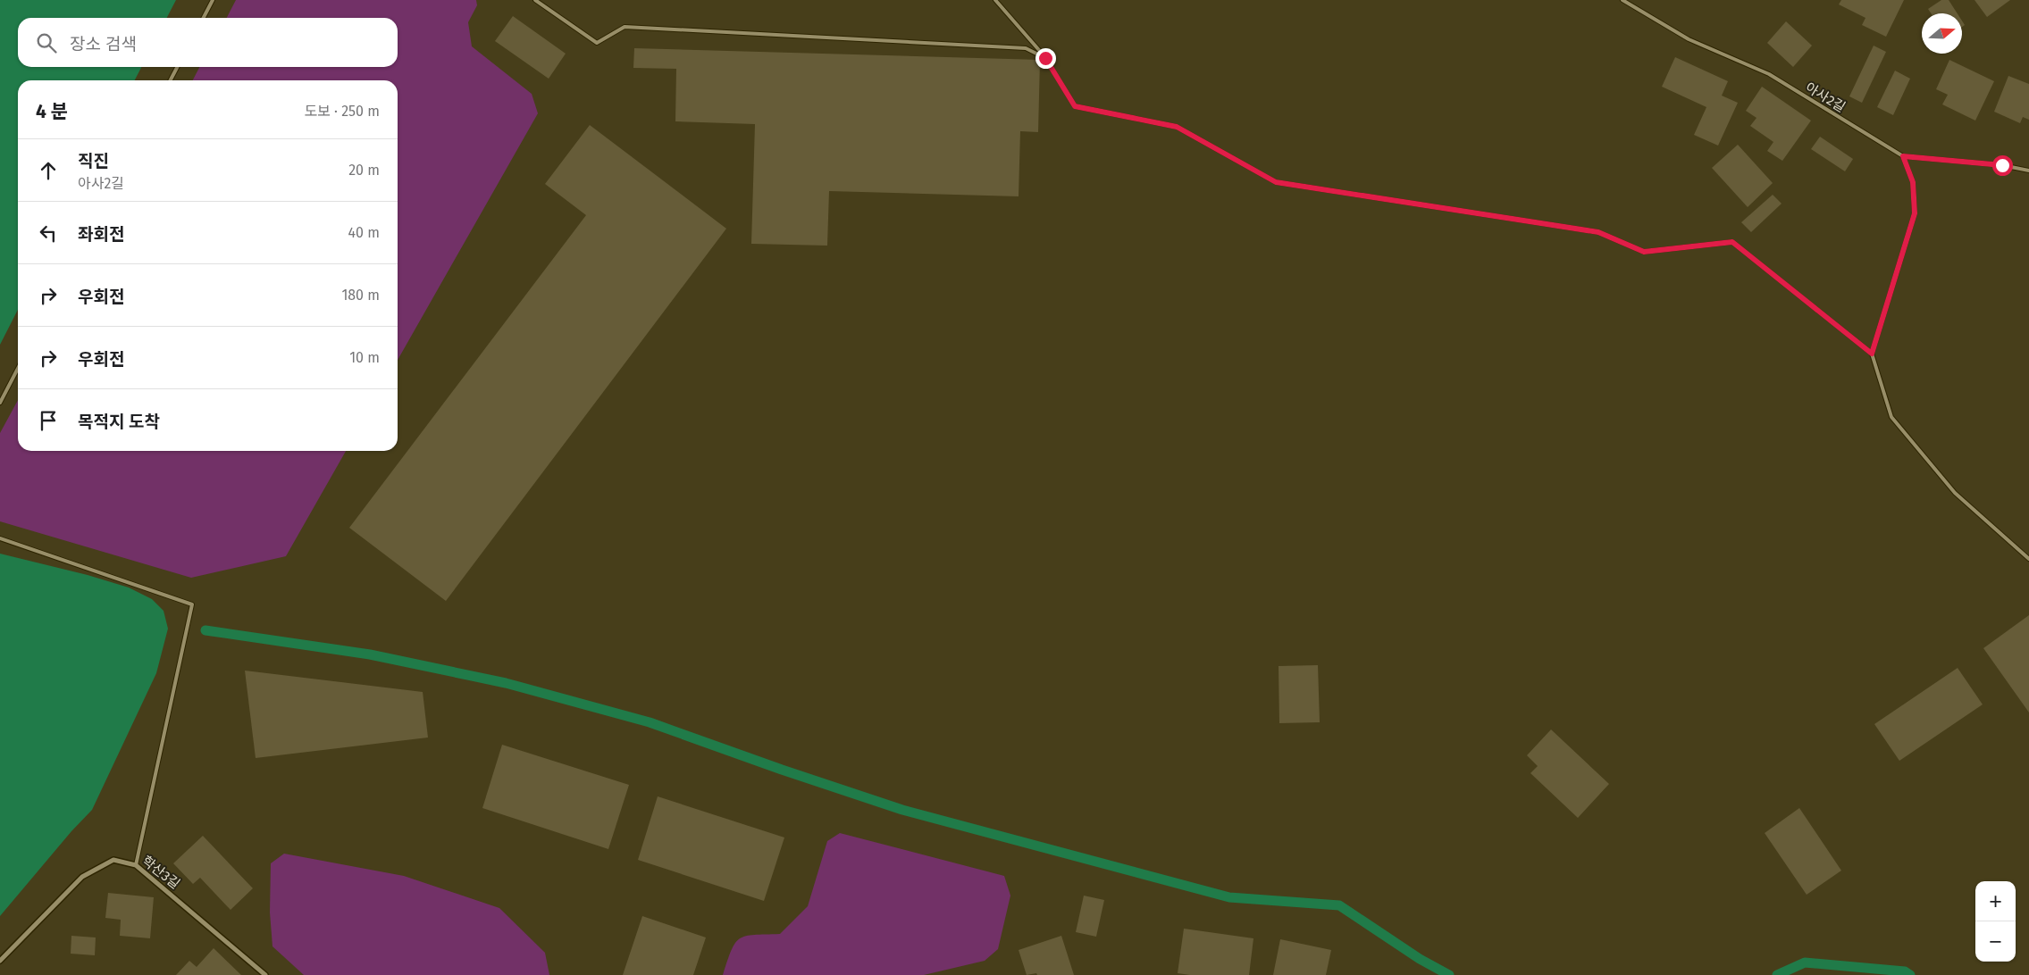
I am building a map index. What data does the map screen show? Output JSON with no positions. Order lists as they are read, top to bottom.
{
  "streets": {
    "street": ["학산3길"],
    "lane": ["아사2길"]
  },
  "north": "right",
  "page": {
    "search": "장소 검색",
    "heading": ["4 분", "도보 · 250 m"],
    "list": [
      ["직진", "아사2길", "20 m"],
      ["좌회전", "40 m"],
      ["우회전", "180 m"],
      ["우회전", "10 m"],
      "목적지 도착"
    ],
    "map_buttons": ["+", "−"]
  }
}
